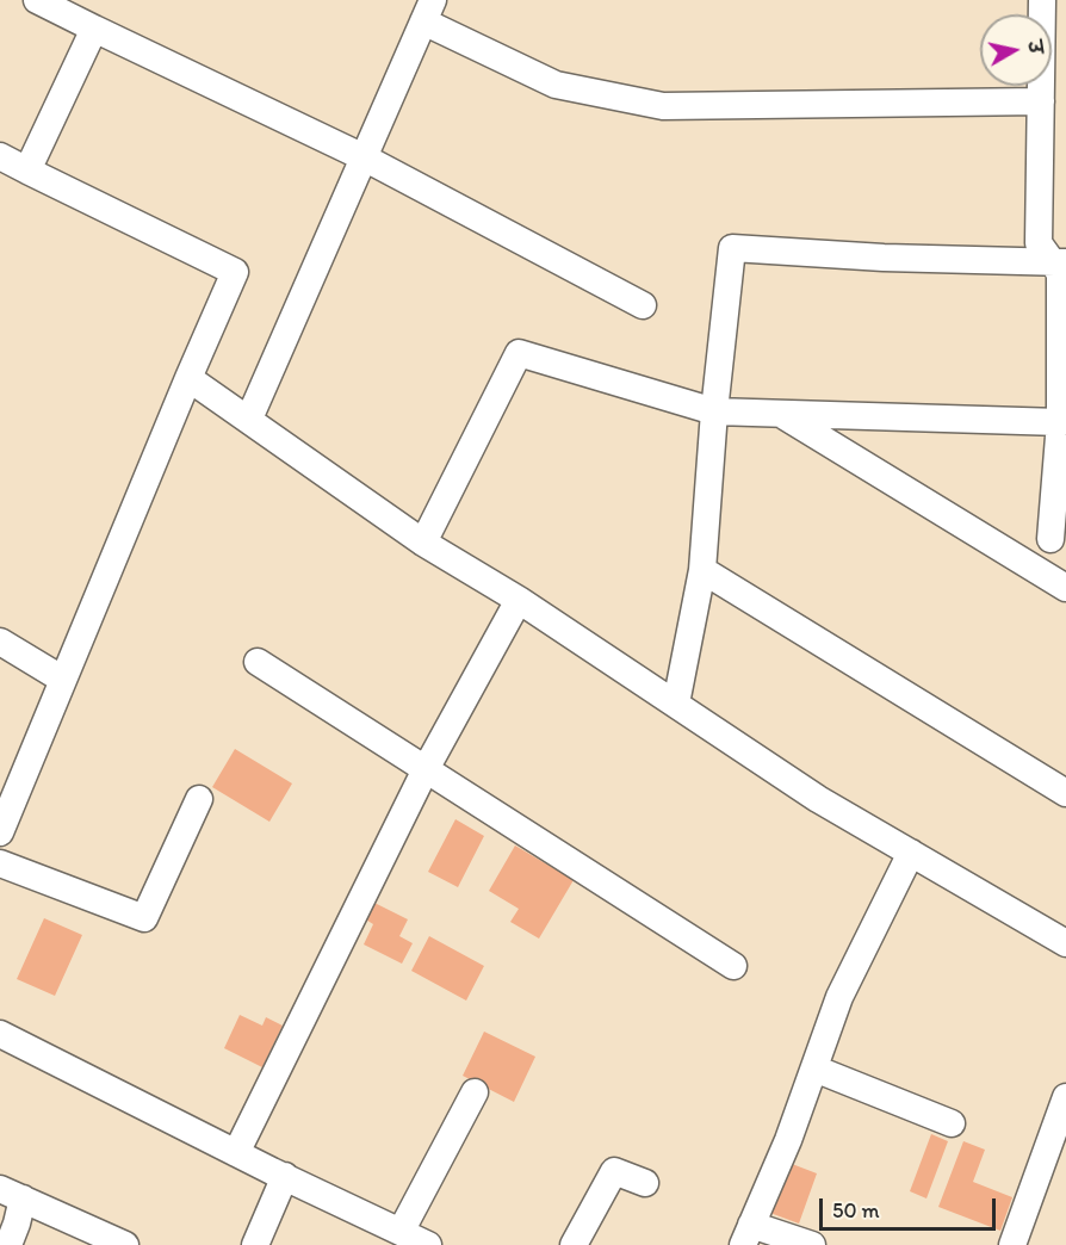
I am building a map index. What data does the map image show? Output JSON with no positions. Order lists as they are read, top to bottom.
{
  "scale_bar": "50 m",
  "north": "right"
}
